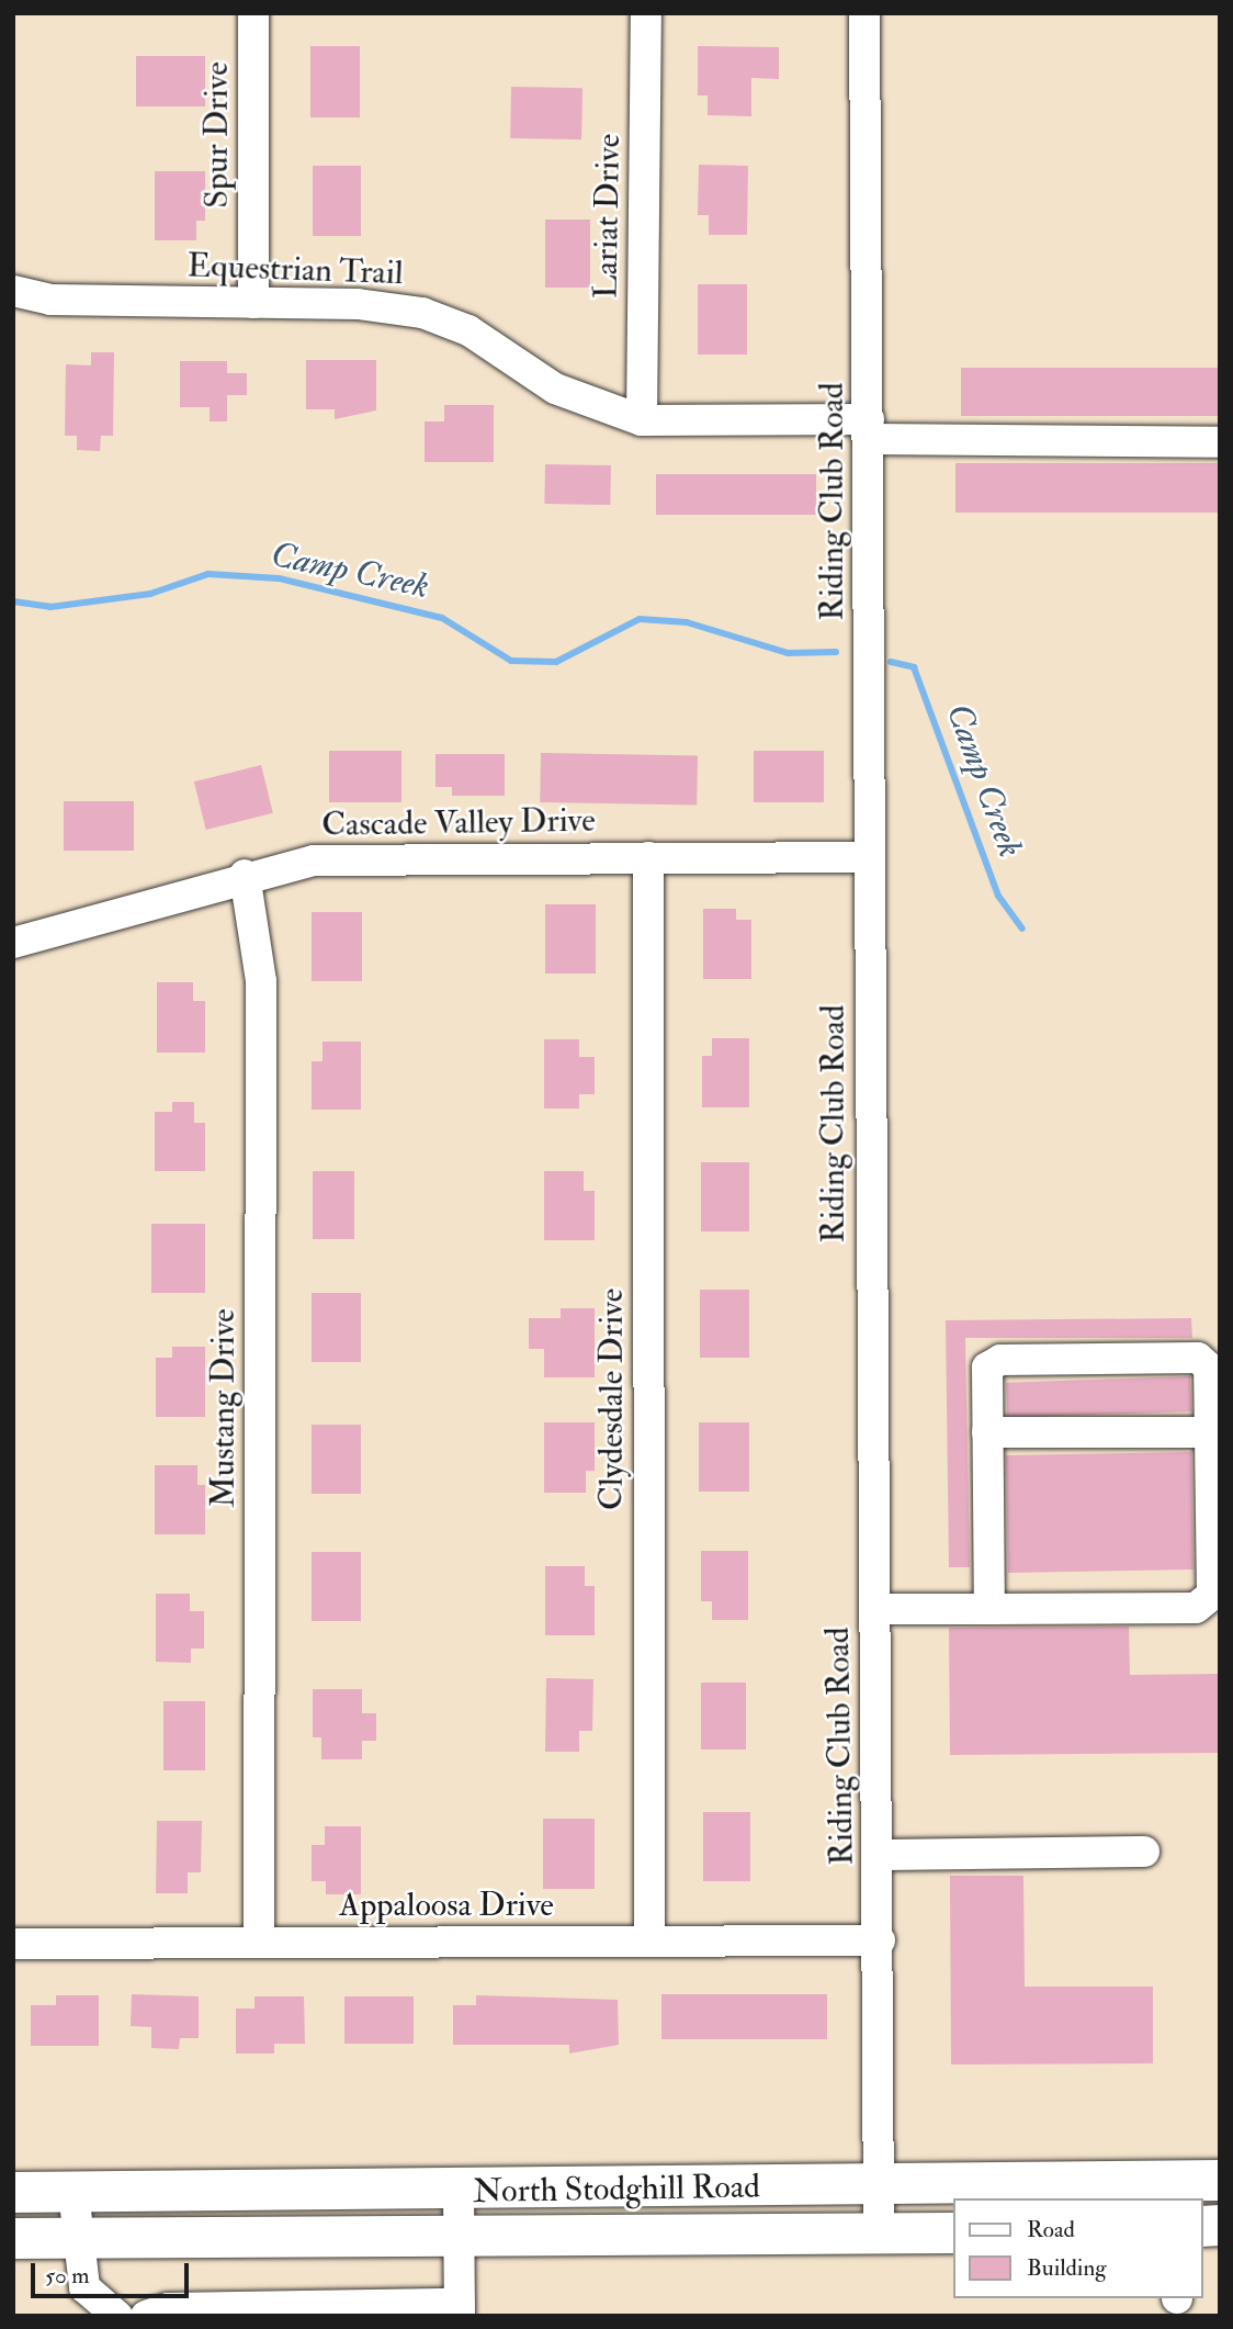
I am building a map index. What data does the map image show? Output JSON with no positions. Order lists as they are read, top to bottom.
{
  "streets": {
    "main road": ["North Stodghill Road"],
    "street": [
      "Spur Drive",
      "Lariat Drive",
      "Equestrian Trail",
      "Riding Club Road",
      "Cascade Valley Drive",
      "Clydesdale Drive",
      "Mustang Drive",
      "Appaloosa Drive"
    ]
  },
  "crossings": [
    ["Spur Drive", "Equestrian Trail"],
    ["Lariat Drive", "Equestrian Trail"],
    ["Equestrian Trail", "Riding Club Road"],
    ["Riding Club Road", "Cascade Valley Drive"],
    ["Riding Club Road", "Appaloosa Drive"],
    ["Riding Club Road", "North Stodghill Road"],
    ["Cascade Valley Drive", "Clydesdale Drive"],
    ["Cascade Valley Drive", "Mustang Drive"],
    ["Clydesdale Drive", "Appaloosa Drive"],
    ["Mustang Drive", "Appaloosa Drive"]
  ],
  "water": ["Camp Creek"],
  "legend": ["Road", "Building"],
  "scale_bar": "50 m"
}
